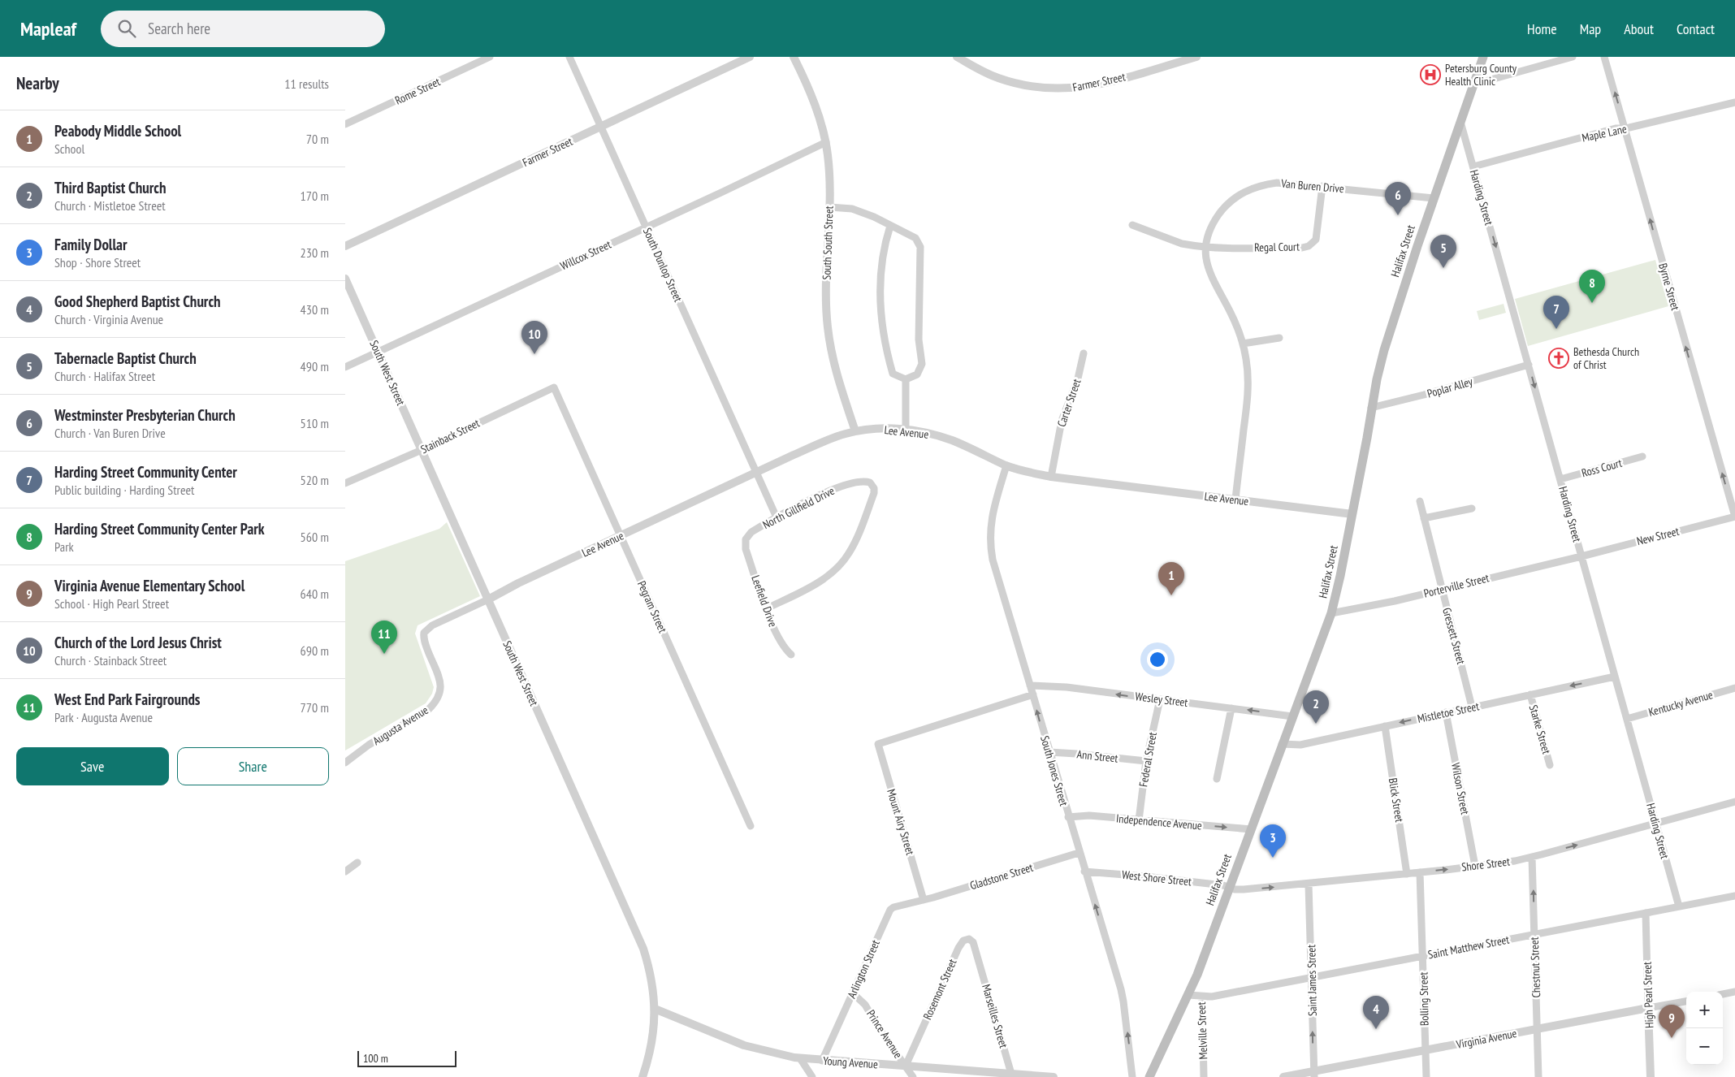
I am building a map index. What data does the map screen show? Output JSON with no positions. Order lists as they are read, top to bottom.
{
  "streets": {
    "main road": ["Halifax Street"],
    "street": [
      "Farmer Street",
      "Rome Street",
      "Maple Lane",
      "Van Buren Drive",
      "Harding Street",
      "South South Street",
      "Regal Court",
      "Willcox Street",
      "South Dunlop Street",
      "Byrne Street",
      "South West Street",
      "Poplar Alley",
      "Carter Street",
      "Lee Avenue",
      "Stainback Street",
      "Ross Court",
      "North Gillfield Drive",
      "New Street",
      "Porterville Street",
      "Leefield Drive",
      "Pegram Street",
      "Gressett Street",
      "Wesley Street",
      "Kentucky Avenue",
      "Mistletoe Street",
      "Augusta Avenue",
      "Starke Street",
      "Ann Street",
      "Federal Street",
      "South Jones Street",
      "Wilson Street",
      "Blick Street",
      "Mount Airy Street",
      "Independence Avenue",
      "Shore Street",
      "Gladstone Street",
      "West Shore Street",
      "Saint Matthew Street",
      "Chestnut Street",
      "Arlington Street",
      "Saint James Street",
      "Rosemont Street",
      "High Pearl Street",
      "Bolling Street",
      "Marseilles Street",
      "Melville Street",
      "Prince Avenue",
      "Virginia Avenue",
      "Young Avenue"
    ]
  },
  "crossings": [
    ["Farmer Street", "South Dunlop Street"],
    ["Maple Lane", "Harding Street"],
    ["Maple Lane", "Byrne Street"],
    ["Van Buren Drive", "Regal Court"],
    ["Van Buren Drive", "Halifax Street"],
    ["Van Buren Drive", "Lee Avenue"],
    ["Harding Street", "Halifax Street"],
    ["Harding Street", "Poplar Alley"],
    ["Harding Street", "Ross Court"],
    ["Harding Street", "New Street"],
    ["Harding Street", "Porterville Street"],
    ["Harding Street", "Kentucky Avenue"],
    ["Harding Street", "Mistletoe Street"],
    ["Harding Street", "Shore Street"],
    ["Harding Street", "Saint Matthew Street"],
    ["South South Street", "Willcox Street"],
    ["South South Street", "Lee Avenue"],
    ["Halifax Street", "Poplar Alley"],
    ["Halifax Street", "Lee Avenue"],
    ["Halifax Street", "Porterville Street"],
    ["Halifax Street", "Wesley Street"],
    ["Halifax Street", "Mistletoe Street"],
    ["Halifax Street", "Independence Avenue"],
    ["Halifax Street", "Shore Street"],
    ["Halifax Street", "West Shore Street"],
    ["Halifax Street", "Melville Street"],
    ["Willcox Street", "South Dunlop Street"],
    ["Willcox Street", "South West Street"],
    ["South Dunlop Street", "Lee Avenue"],
    ["South Dunlop Street", "North Gillfield Drive"],
    ["Byrne Street", "New Street"],
    ["South West Street", "Lee Avenue"],
    ["South West Street", "Stainback Street"],
    ["South West Street", "Augusta Avenue"],
    ["South West Street", "Young Avenue"],
    ["Carter Street", "Lee Avenue"],
    ["Lee Avenue", "Pegram Street"],
    ["Lee Avenue", "Augusta Avenue"],
    ["Lee Avenue", "South Jones Street"],
    ["Stainback Street", "Pegram Street"],
    ["North Gillfield Drive", "Leefield Drive"],
    ["New Street", "Porterville Street"],
    ["Porterville Street", "Gressett Street"],
    ["Gressett Street", "Mistletoe Street"],
    ["Wesley Street", "Federal Street"],
    ["Wesley Street", "South Jones Street"],
    ["Mistletoe Street", "Starke Street"],
    ["Mistletoe Street", "Wilson Street"],
    ["Mistletoe Street", "Blick Street"],
    ["Ann Street", "Federal Street"],
    ["Ann Street", "South Jones Street"],
    ["Federal Street", "Independence Avenue"],
    ["South Jones Street", "Mount Airy Street"],
    ["South Jones Street", "Independence Avenue"],
    ["South Jones Street", "Gladstone Street"],
    ["South Jones Street", "West Shore Street"],
    ["Wilson Street", "Shore Street"],
    ["Blick Street", "Shore Street"],
    ["Mount Airy Street", "Gladstone Street"],
    ["Mount Airy Street", "Arlington Street"],
    ["Shore Street", "West Shore Street"],
    ["Shore Street", "Chestnut Street"],
    ["Shore Street", "Saint James Street"],
    ["Shore Street", "Bolling Street"],
    ["Gladstone Street", "Arlington Street"],
    ["Saint Matthew Street", "Chestnut Street"],
    ["Saint Matthew Street", "Saint James Street"],
    ["Saint Matthew Street", "High Pearl Street"],
    ["Saint Matthew Street", "Bolling Street"],
    ["Saint Matthew Street", "Melville Street"],
    ["Chestnut Street", "Virginia Avenue"],
    ["Arlington Street", "Prince Avenue"],
    ["Arlington Street", "Young Avenue"],
    ["Saint James Street", "Virginia Avenue"],
    ["Rosemont Street", "Marseilles Street"],
    ["Rosemont Street", "Prince Avenue"],
    ["Rosemont Street", "Young Avenue"],
    ["High Pearl Street", "Virginia Avenue"],
    ["Bolling Street", "Virginia Avenue"],
    ["Marseilles Street", "Young Avenue"],
    ["Prince Avenue", "Young Avenue"]
  ],
  "one_way": [
    "Harding Street",
    "Byrne Street",
    "Wesley Street",
    "Mistletoe Street",
    "South Jones Street",
    "Independence Avenue",
    "Shore Street",
    "Chestnut Street",
    "Saint James Street"
  ],
  "places": {
    "hospital": ["Petersburg County Health Clinic"],
    "church": ["Bethesda Church of Christ"]
  },
  "scale_bar": "100 m",
  "page": {
    "header": "Mapleaf",
    "search": "Search here",
    "nav": [
      "Home",
      "Map",
      "About",
      "Contact"
    ],
    "heading": ["Nearby", "11 results"],
    "list": [
      {
        "mark": "1",
        "name": "Peabody Middle School",
        "note": "School",
        "value": "70 m"
      },
      {
        "mark": "2",
        "name": "Third Baptist Church",
        "note": "Church · Mistletoe Street",
        "value": "170 m"
      },
      {
        "mark": "3",
        "name": "Family Dollar",
        "note": "Shop · Shore Street",
        "value": "230 m"
      },
      {
        "mark": "4",
        "name": "Good Shepherd Baptist Church",
        "note": "Church · Virginia Avenue",
        "value": "430 m"
      },
      {
        "mark": "5",
        "name": "Tabernacle Baptist Church",
        "note": "Church · Halifax Street",
        "value": "490 m"
      },
      {
        "mark": "6",
        "name": "Westminster Presbyterian Church",
        "note": "Church · Van Buren Drive",
        "value": "510 m"
      },
      {
        "mark": "7",
        "name": "Harding Street Community Center",
        "note": "Public building · Harding Street",
        "value": "520 m"
      },
      {
        "mark": "8",
        "name": "Harding Street Community Center Park",
        "note": "Park",
        "value": "560 m"
      },
      {
        "mark": "9",
        "name": "Virginia Avenue Elementary School",
        "note": "School · High Pearl Street",
        "value": "640 m"
      },
      {
        "mark": "10",
        "name": "Church of the Lord Jesus Christ",
        "note": "Church · Stainback Street",
        "value": "690 m"
      },
      {
        "mark": "11",
        "name": "West End Park Fairgrounds",
        "note": "Park · Augusta Avenue",
        "value": "770 m"
      }
    ],
    "pins": [
      "6",
      "5",
      "8",
      "7",
      "10",
      "1",
      "11",
      "2",
      "3",
      "4",
      "9"
    ],
    "buttons": ["Save", "Share"],
    "map_buttons": ["+", "−"],
    "scale": "100 m"
  }
}
